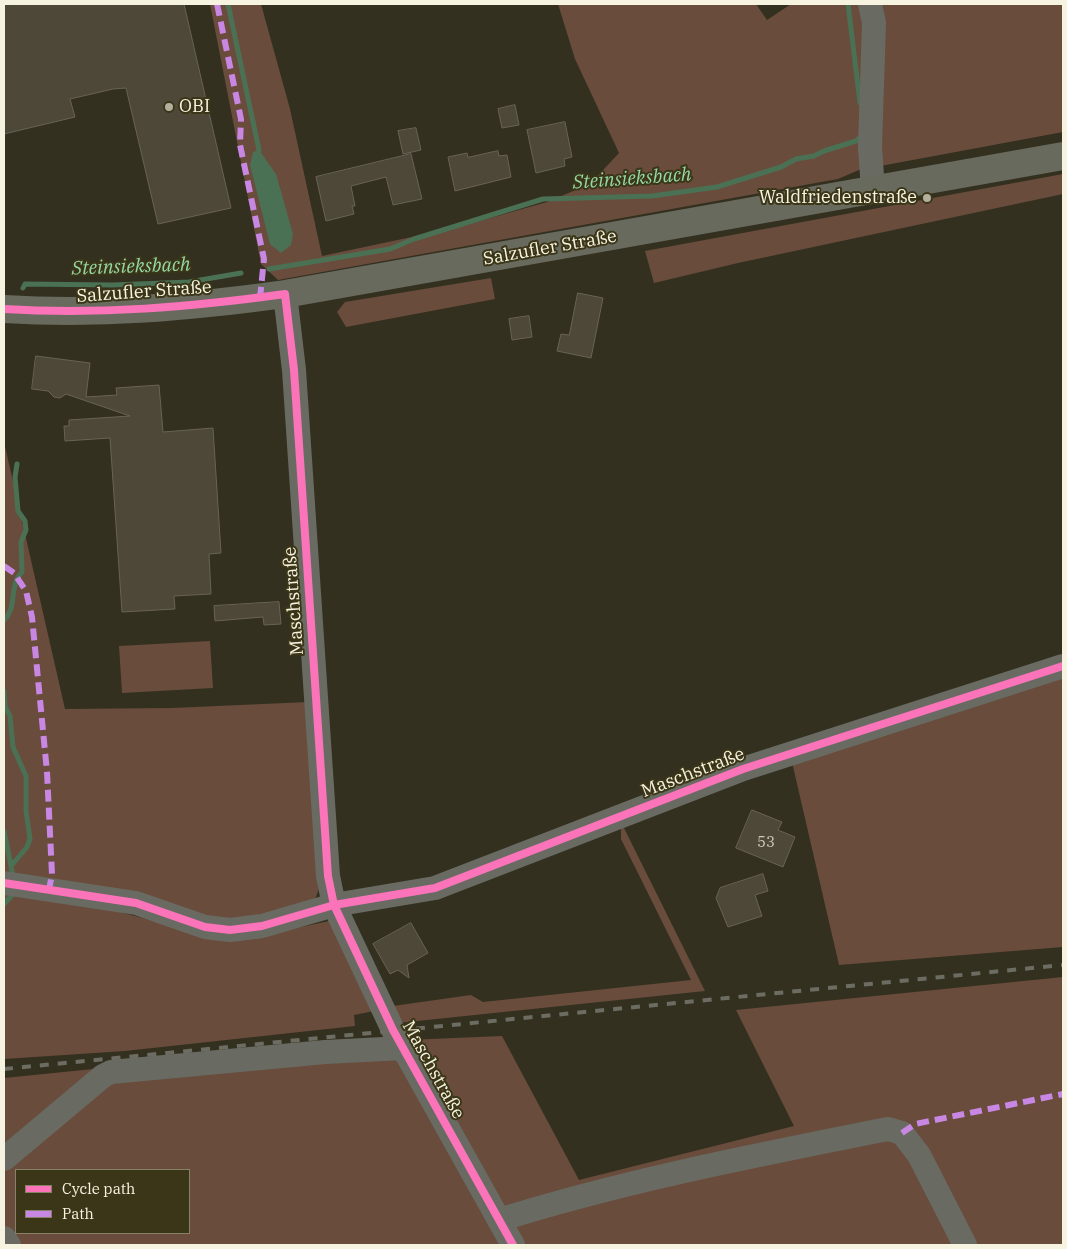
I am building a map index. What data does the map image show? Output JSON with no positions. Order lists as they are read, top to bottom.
{
  "streets": {
    "main road": ["Salzufler Straße"],
    "street": ["Maschstraße"]
  },
  "crossings": [
    ["Salzufler Straße", "Maschstraße"]
  ],
  "water": ["Steinsieksbach"],
  "places": ["OBI", "Waldfriedenstraße"],
  "house_numbers": ["53"],
  "legend": ["Cycle path", "Path"]
}
